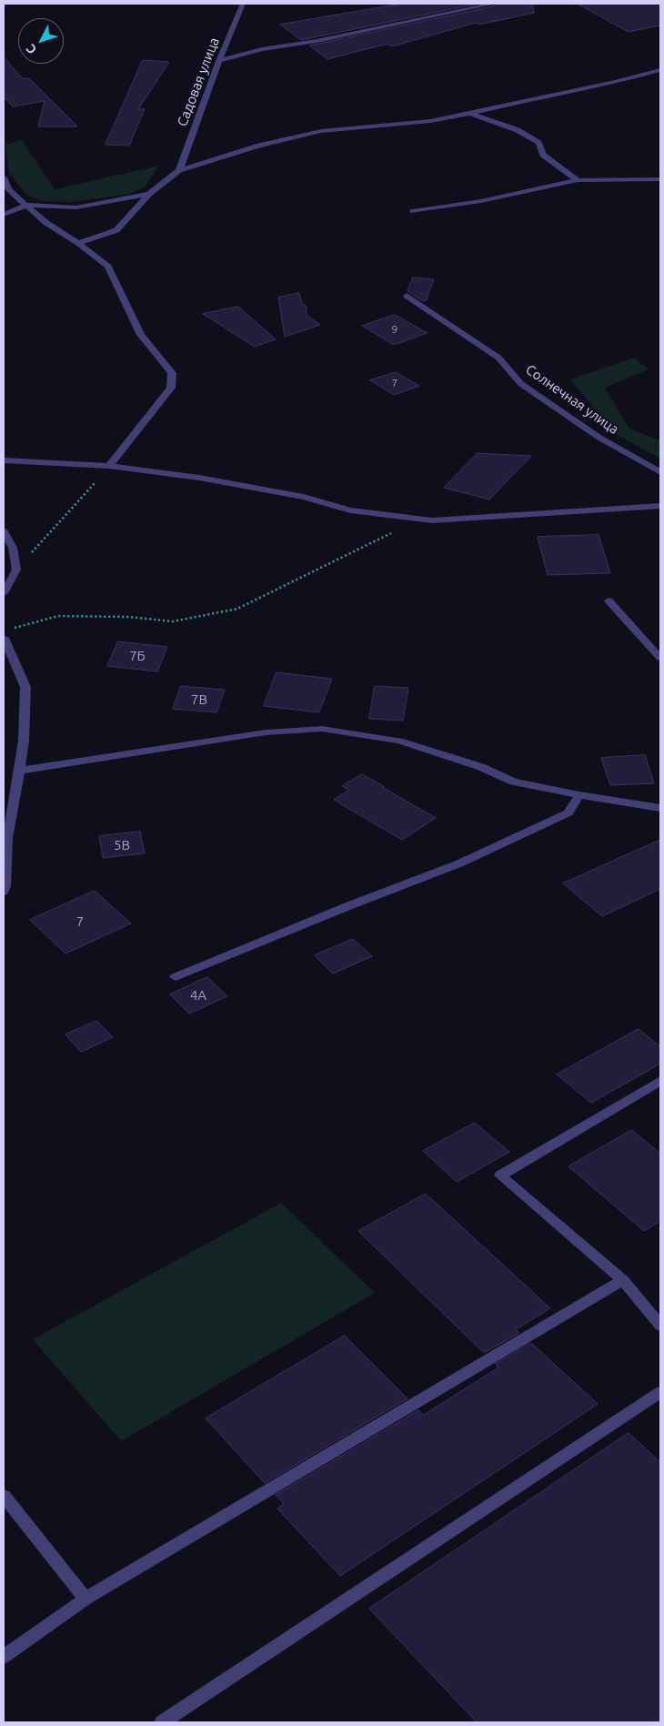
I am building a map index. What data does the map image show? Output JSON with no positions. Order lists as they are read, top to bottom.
{
  "streets": {
    "street": ["Садовая улица", "Солнечная улица"]
  },
  "house_numbers": [
    "9",
    "7",
    "7Б",
    "7В",
    "5В",
    "7",
    "4А"
  ],
  "north": "bottom left"
}
